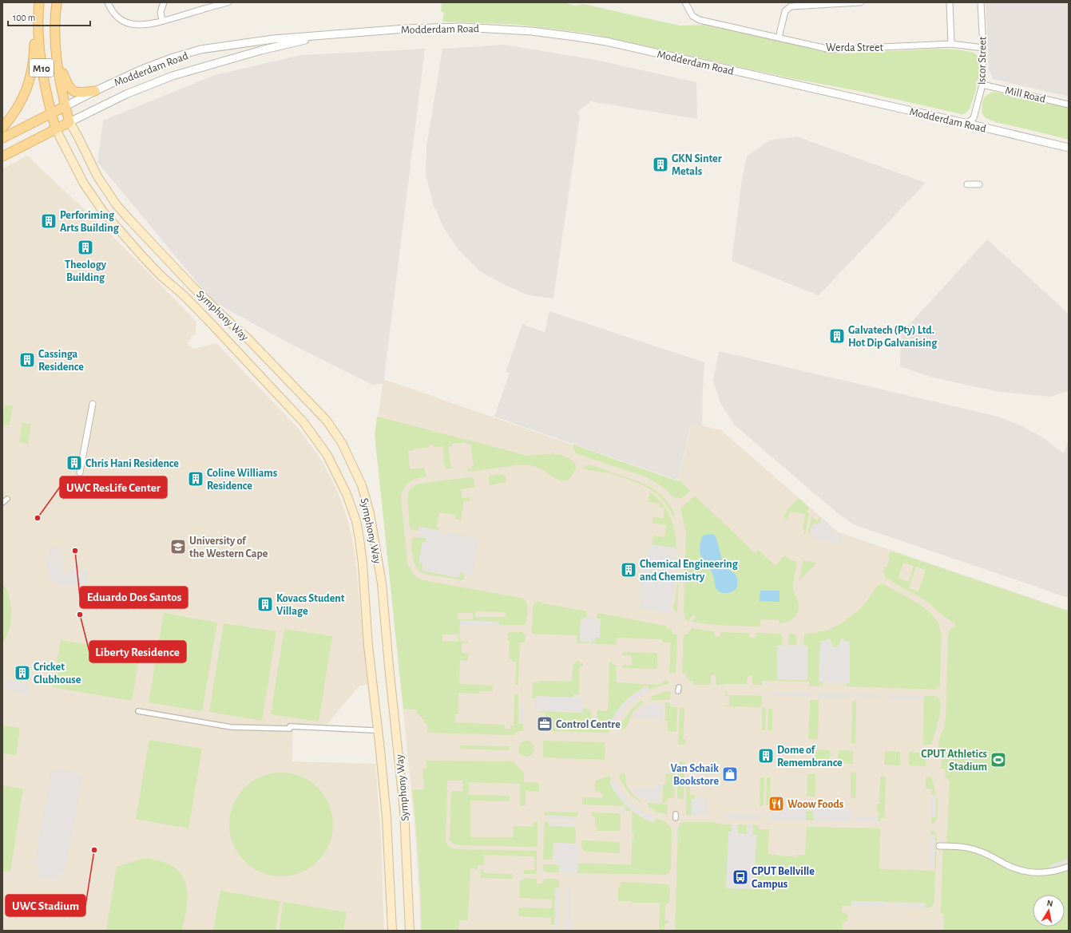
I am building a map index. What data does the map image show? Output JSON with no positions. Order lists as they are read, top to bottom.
{
  "streets": {
    "main road": ["M10", "Symphony Way"],
    "street": [
      "Modderdam Road",
      "Werda Street",
      "Iscor Street",
      "Mill Road"
    ]
  },
  "crossings": [
    ["Modderdam Road", "M10"],
    ["Modderdam Road", "Symphony Way"],
    ["Werda Street", "Iscor Street"],
    ["Iscor Street", "Mill Road"],
    ["M10", "Symphony Way"]
  ],
  "places": {
    "building": [
      "GKN Sinter Metals",
      "Perforiming Arts Building",
      "Theology Building",
      "Galvatech (Pty) Ltd. Hot Dip Galvanising",
      "Cassinga Residence",
      "Chris Hani Residence",
      "Coline Williams Residence",
      "Chemical Engineering and Chemistry",
      "Kovacs Student Village",
      "Cricket Clubhouse",
      "Dome of Remembrance"
    ],
    "other": [
      "UWC ResLife Center",
      "Eduardo Dos Santos",
      "Liberty Residence",
      "UWC Stadium"
    ],
    "school or university": ["University of the Western Cape"],
    "office": ["Control Centre"],
    "sports": ["CPUT Athletics Stadium"],
    "shop": ["Van Schaik Bookstore"],
    "restaurant": ["Woow Foods"],
    "bus stop": ["CPUT Bellville Campus"]
  },
  "scale_bar": "100 m",
  "north": "top"
}
